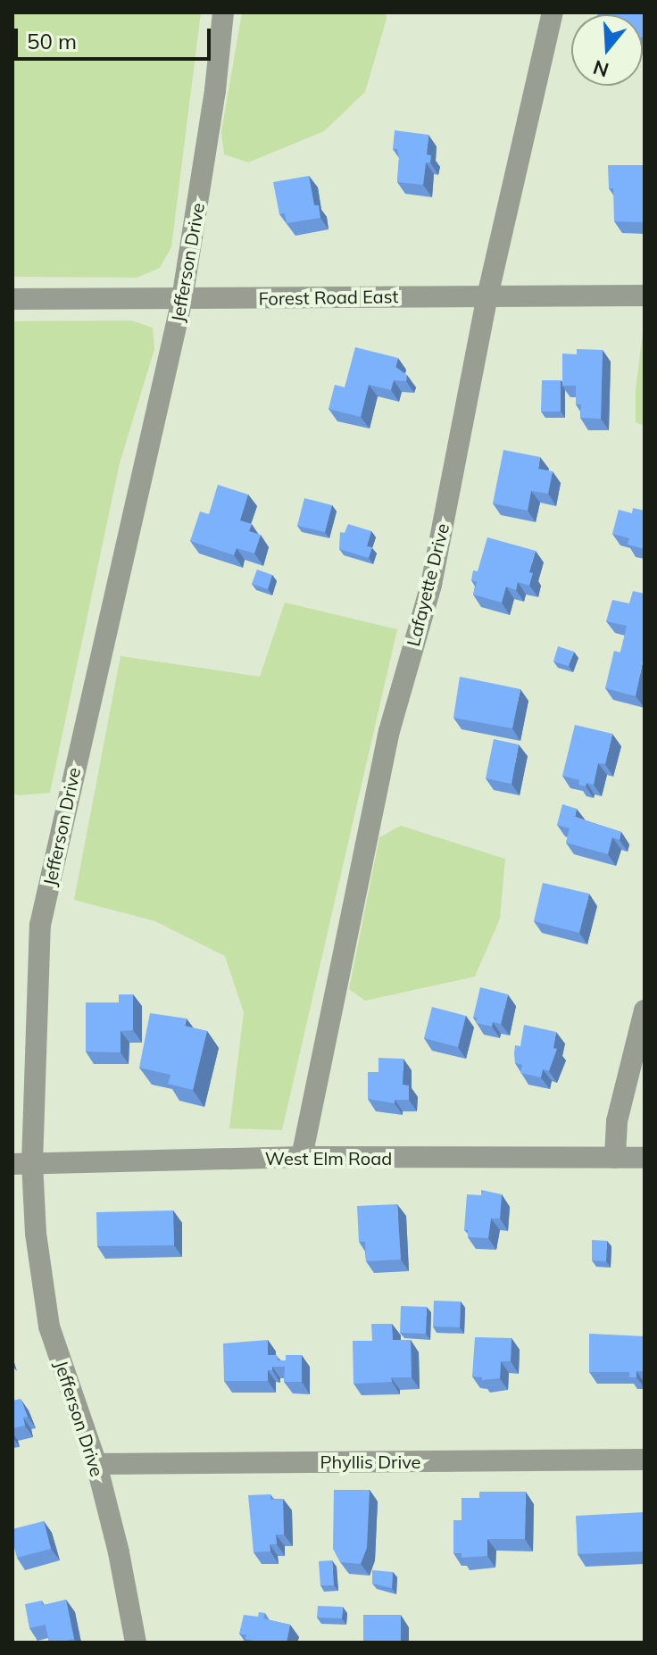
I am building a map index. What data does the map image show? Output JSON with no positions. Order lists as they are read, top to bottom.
{
  "streets": {
    "street": [
      "Jefferson Drive",
      "Forest Road East",
      "Lafayette Drive",
      "West Elm Road",
      "Phyllis Drive"
    ]
  },
  "crossings": [
    ["Jefferson Drive", "Forest Road East"],
    ["Jefferson Drive", "West Elm Road"],
    ["Jefferson Drive", "Phyllis Drive"],
    ["Forest Road East", "Lafayette Drive"],
    ["Lafayette Drive", "West Elm Road"]
  ],
  "scale_bar": "50 m",
  "north": "bottom"
}
